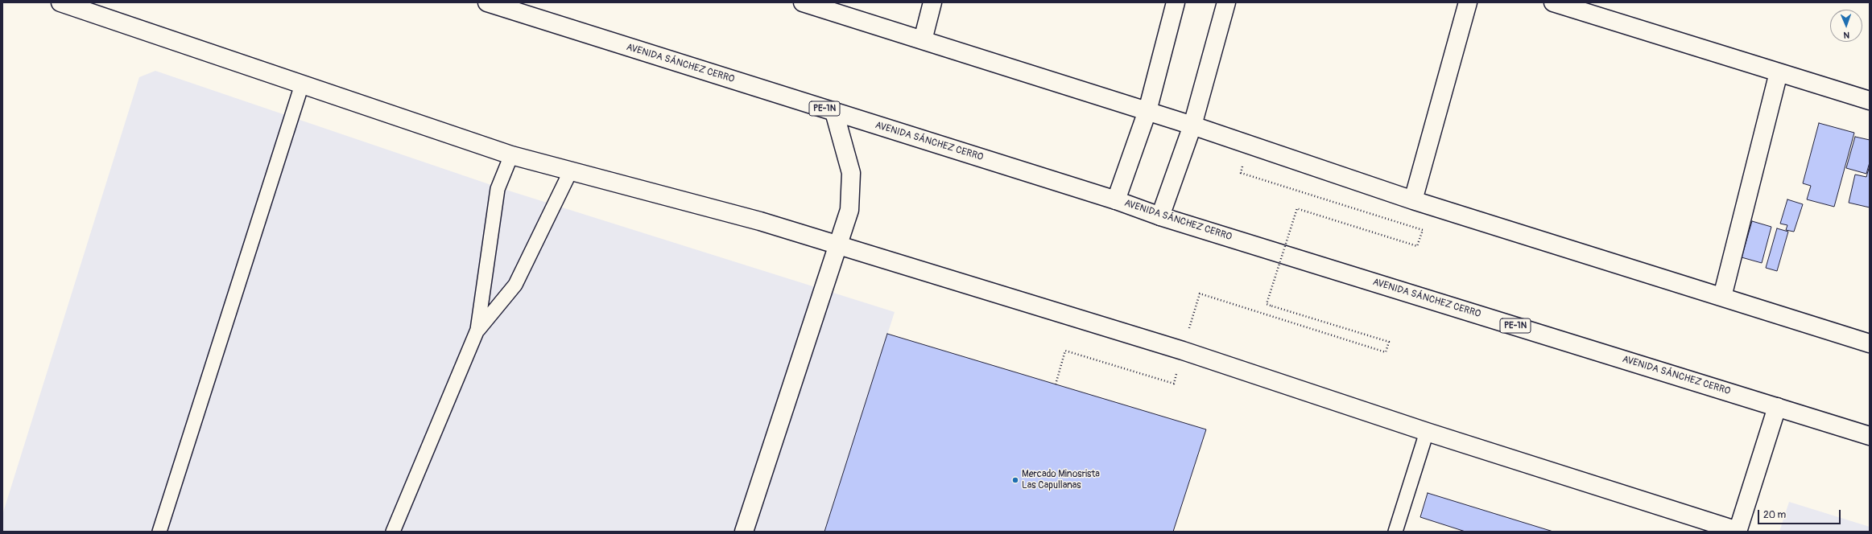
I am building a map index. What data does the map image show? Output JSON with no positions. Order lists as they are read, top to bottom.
{
  "streets": {
    "main road": ["AVENIDA SÁNCHEZ CERRO", "PE-1N"]
  },
  "places": ["Mercado Minosrista Las Capullanas"],
  "scale_bar": "20 m",
  "north": "bottom"
}
